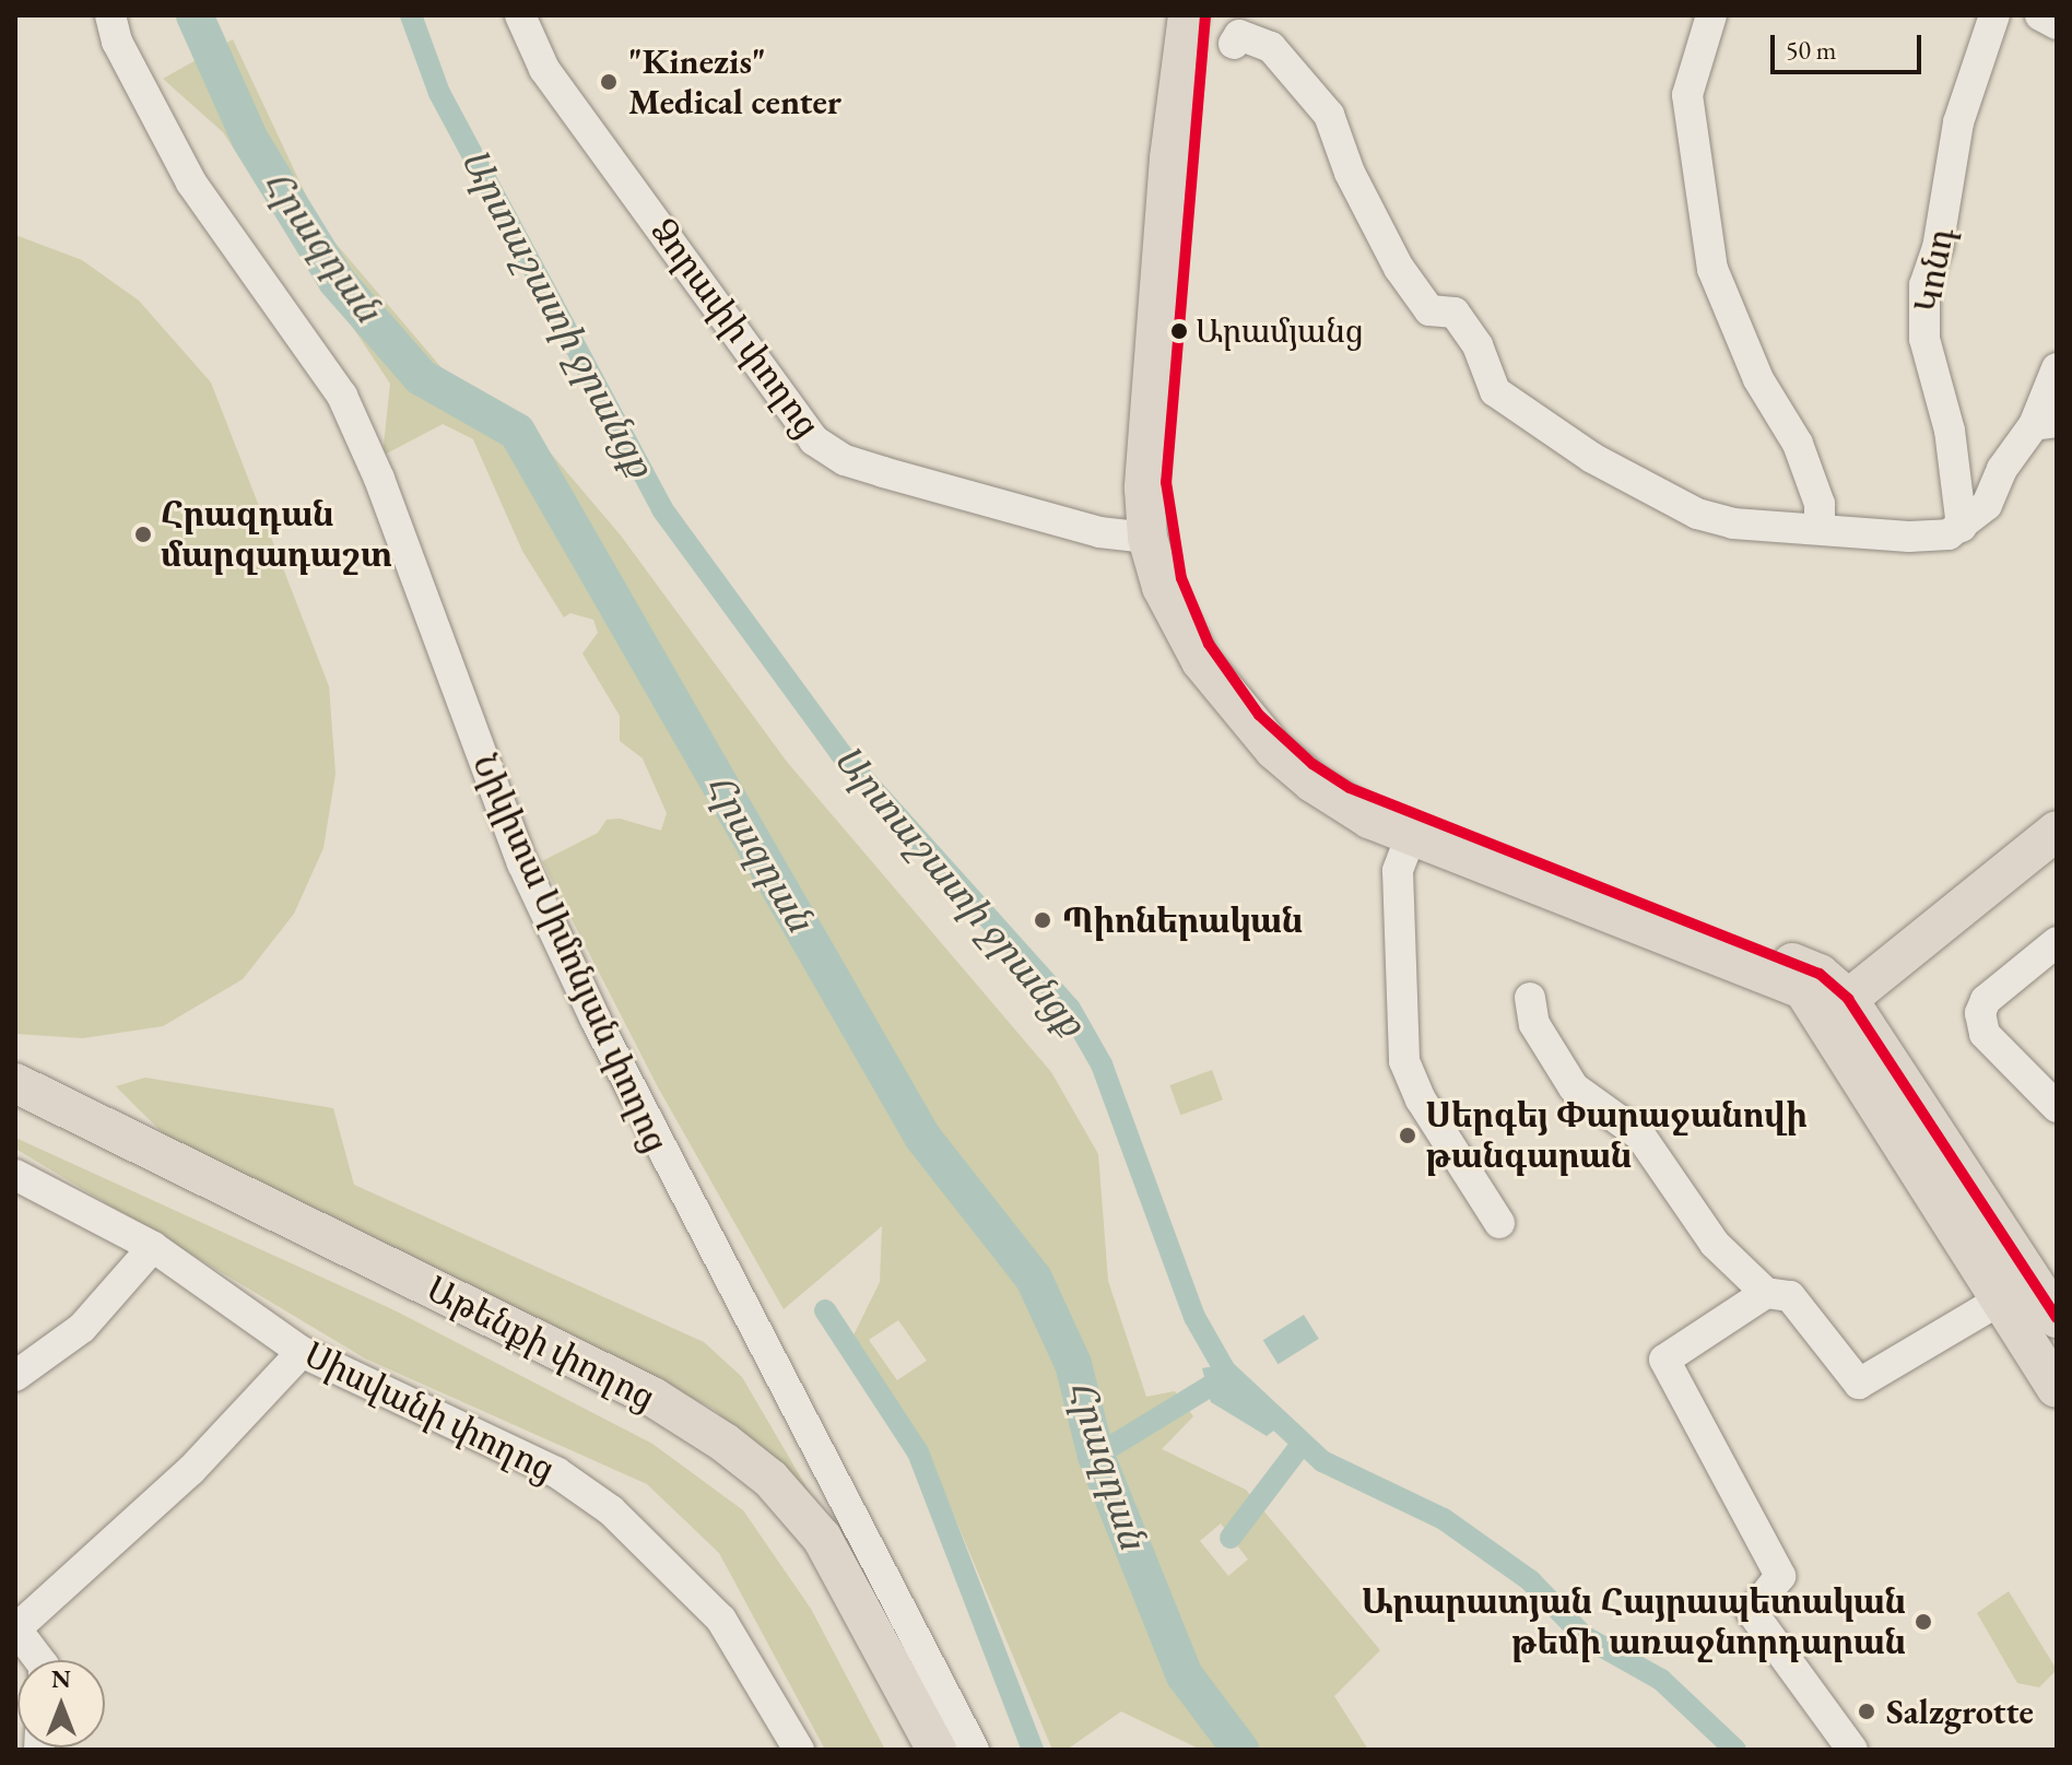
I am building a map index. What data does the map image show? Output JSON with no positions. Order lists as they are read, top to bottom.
{
  "streets": {
    "main road": ["Աթենքի փողոց"],
    "street": [
      "Կոնդ",
      "Ձորափի փողոց",
      "Նիկիտա Սիմոնյան փողոց",
      "Սիսվանի փողոց"
    ]
  },
  "water": ["Հրազդան", "Արտաշատի ջրանցք"],
  "places": [
    "\"Kinezis\" Medical center",
    "Արամյանց",
    "Հրազդան մարզադաշտ",
    "Պիոներական",
    "Սերգեյ Փարաջանովի թանգարան",
    "Արարատյան Հայրապետական թեմի առաջնորդարան",
    "Salzgrotte"
  ],
  "scale_bar": "50 m",
  "north": "top"
}
